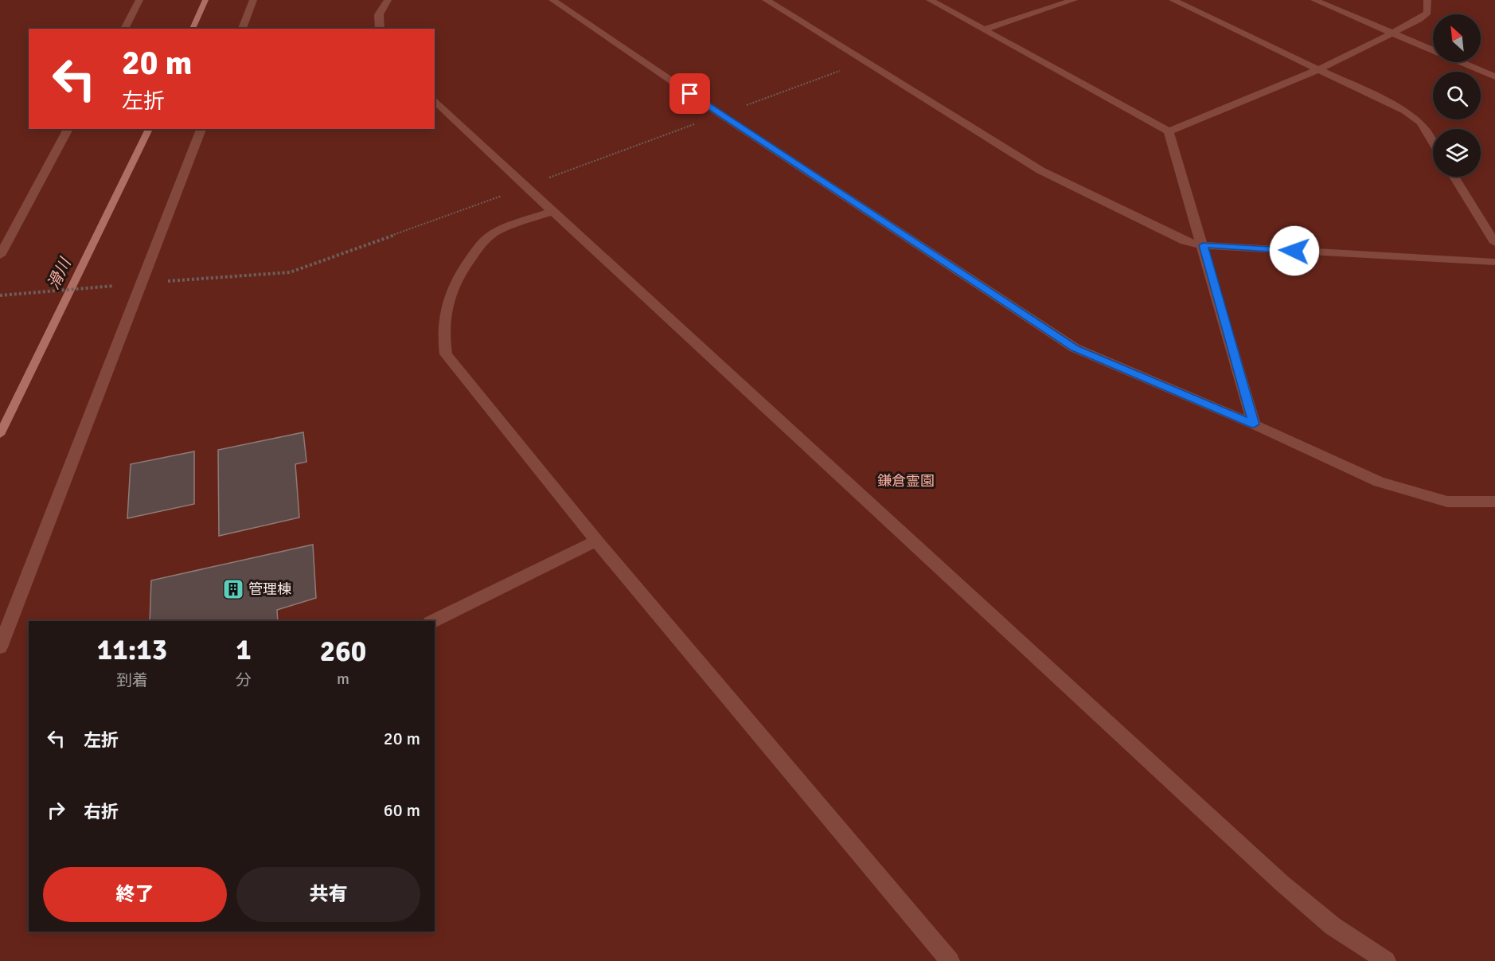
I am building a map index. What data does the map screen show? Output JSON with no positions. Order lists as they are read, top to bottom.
{
  "water": ["滑川"],
  "parks": ["鎌倉霊園"],
  "places": {
    "building": ["管理棟"]
  },
  "north": "top left",
  "page": {
    "turn": ["20 m", "左折"],
    "eta": [
      "11:13",
      "到着",
      "1",
      "分",
      "260",
      "m"
    ],
    "list": [
      {
        "name": "左折",
        "value": "20 m"
      },
      {
        "name": "右折",
        "value": "60 m"
      }
    ],
    "buttons": ["終了", "共有"]
  }
}
